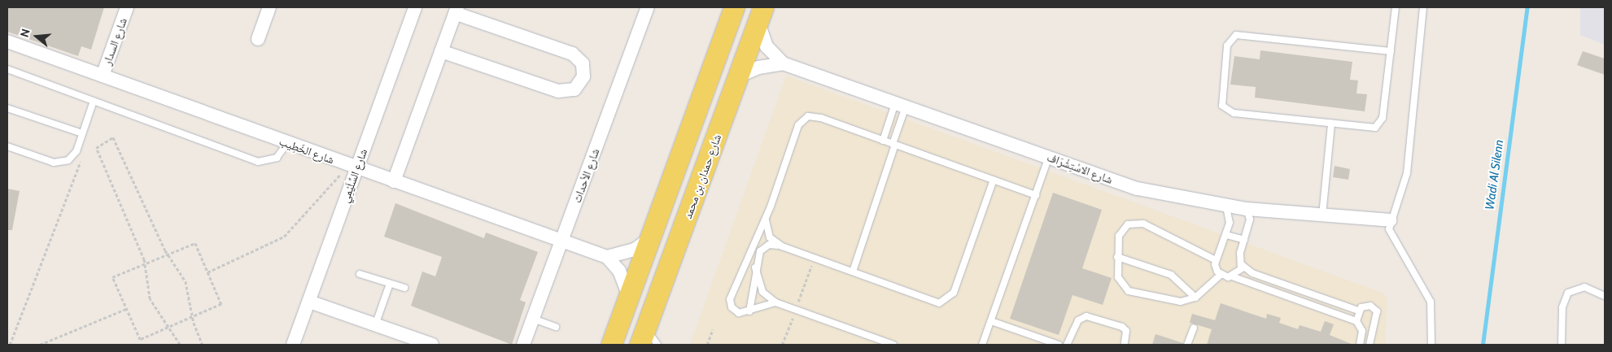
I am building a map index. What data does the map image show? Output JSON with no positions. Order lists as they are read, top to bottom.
{
  "streets": {
    "main road": ["شارع حمدان بن محمد"],
    "street": [
      "شارع السدار",
      "شارع الخَطِيب",
      "شارع الاسْتِشْرَاف",
      "شارع السِّلَيْمِي",
      "شارع الأحداث"
    ]
  },
  "crossings": [
    ["شارع السدار", "شارع الخَطِيب"],
    ["شارع الخَطِيب", "شارع السِّلَيْمِي"],
    ["شارع الخَطِيب", "شارع الأحداث"],
    ["شارع الاسْتِشْرَاف", "شارع حمدان بن محمد"]
  ],
  "water": ["Wadi Al Silenn"],
  "north": "left"
}
